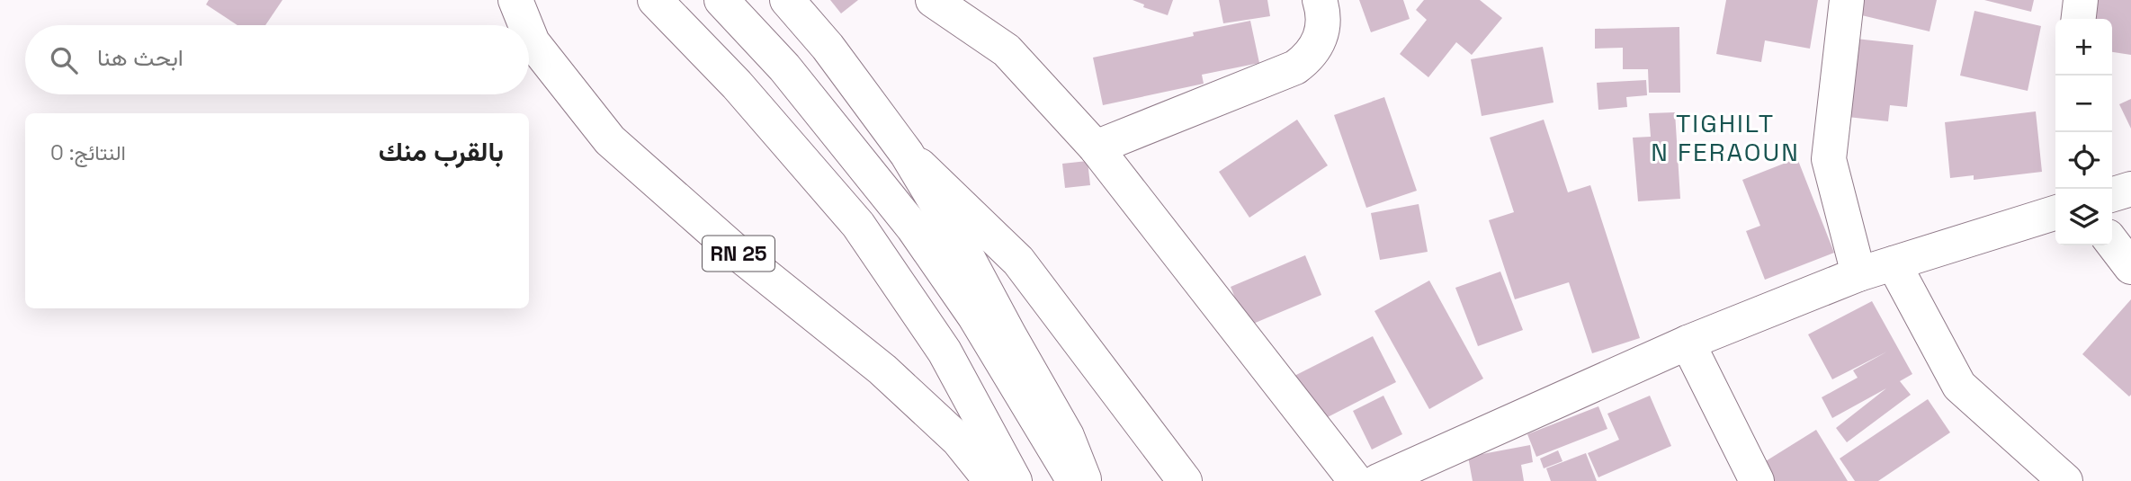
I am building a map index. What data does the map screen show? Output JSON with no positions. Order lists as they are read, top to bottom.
{
  "streets": {
    "main road": ["RN 25"]
  },
  "districts": ["TIGHILT N FERAOUN"],
  "page": {
    "map_buttons": ["+", "−"],
    "search": "ابحث هنا",
    "heading": ["بالقرب منك", "النتائج: 0"]
  }
}
